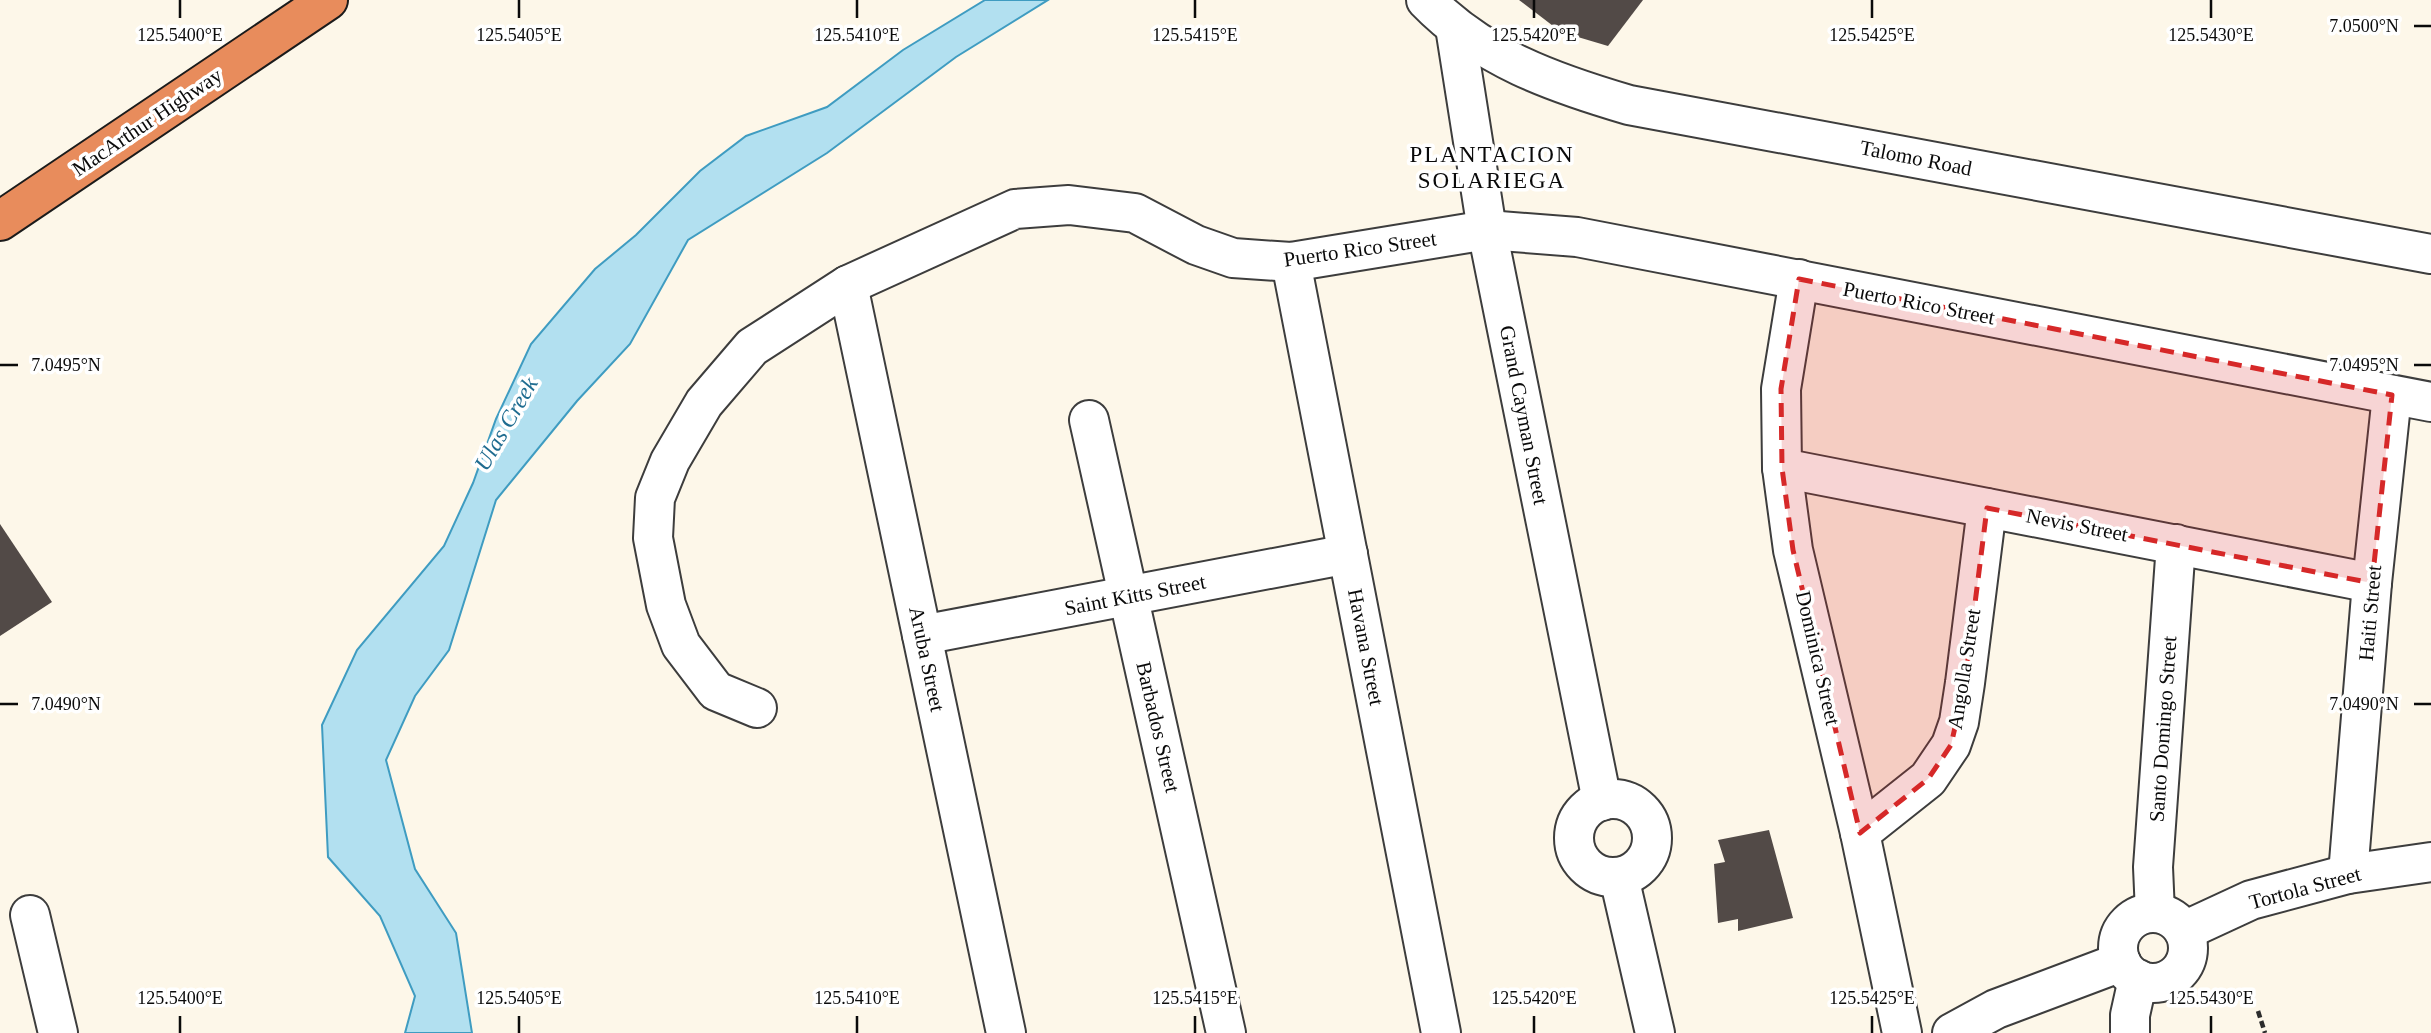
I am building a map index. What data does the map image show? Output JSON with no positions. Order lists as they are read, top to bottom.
{
  "streets": {
    "highway": ["MacArthur Highway"],
    "street": [
      "Talomo Road",
      "Puerto Rico Street",
      "Grand Cayman Street",
      "Nevis Street",
      "Saint Kitts Street",
      "Haiti Street",
      "Havana Street",
      "Dominica Street",
      "Aruba Street",
      "Angolla Street",
      "Barbados Street",
      "Santo Domingo Street",
      "Tortola Street"
    ]
  },
  "crossings": [
    ["Talomo Road", "Grand Cayman Street"],
    ["Puerto Rico Street", "Grand Cayman Street"],
    ["Puerto Rico Street", "Haiti Street"],
    ["Puerto Rico Street", "Havana Street"],
    ["Puerto Rico Street", "Dominica Street"],
    ["Puerto Rico Street", "Aruba Street"],
    ["Nevis Street", "Haiti Street"],
    ["Nevis Street", "Dominica Street"],
    ["Nevis Street", "Angolla Street"],
    ["Nevis Street", "Santo Domingo Street"],
    ["Saint Kitts Street", "Havana Street"],
    ["Saint Kitts Street", "Aruba Street"],
    ["Saint Kitts Street", "Barbados Street"],
    ["Haiti Street", "Tortola Street"],
    ["Dominica Street", "Angolla Street"],
    ["Santo Domingo Street", "Tortola Street"]
  ],
  "districts": ["PLANTACION SOLARIEGA"],
  "water": ["Ulas Creek"],
  "coordinates": [
    "7.0500°N",
    "125.5400°E",
    "125.5405°E",
    "125.5410°E",
    "125.5415°E",
    "125.5420°E",
    "125.5425°E",
    "125.5430°E",
    "7.0495°N",
    "7.0490°N"
  ]
}
